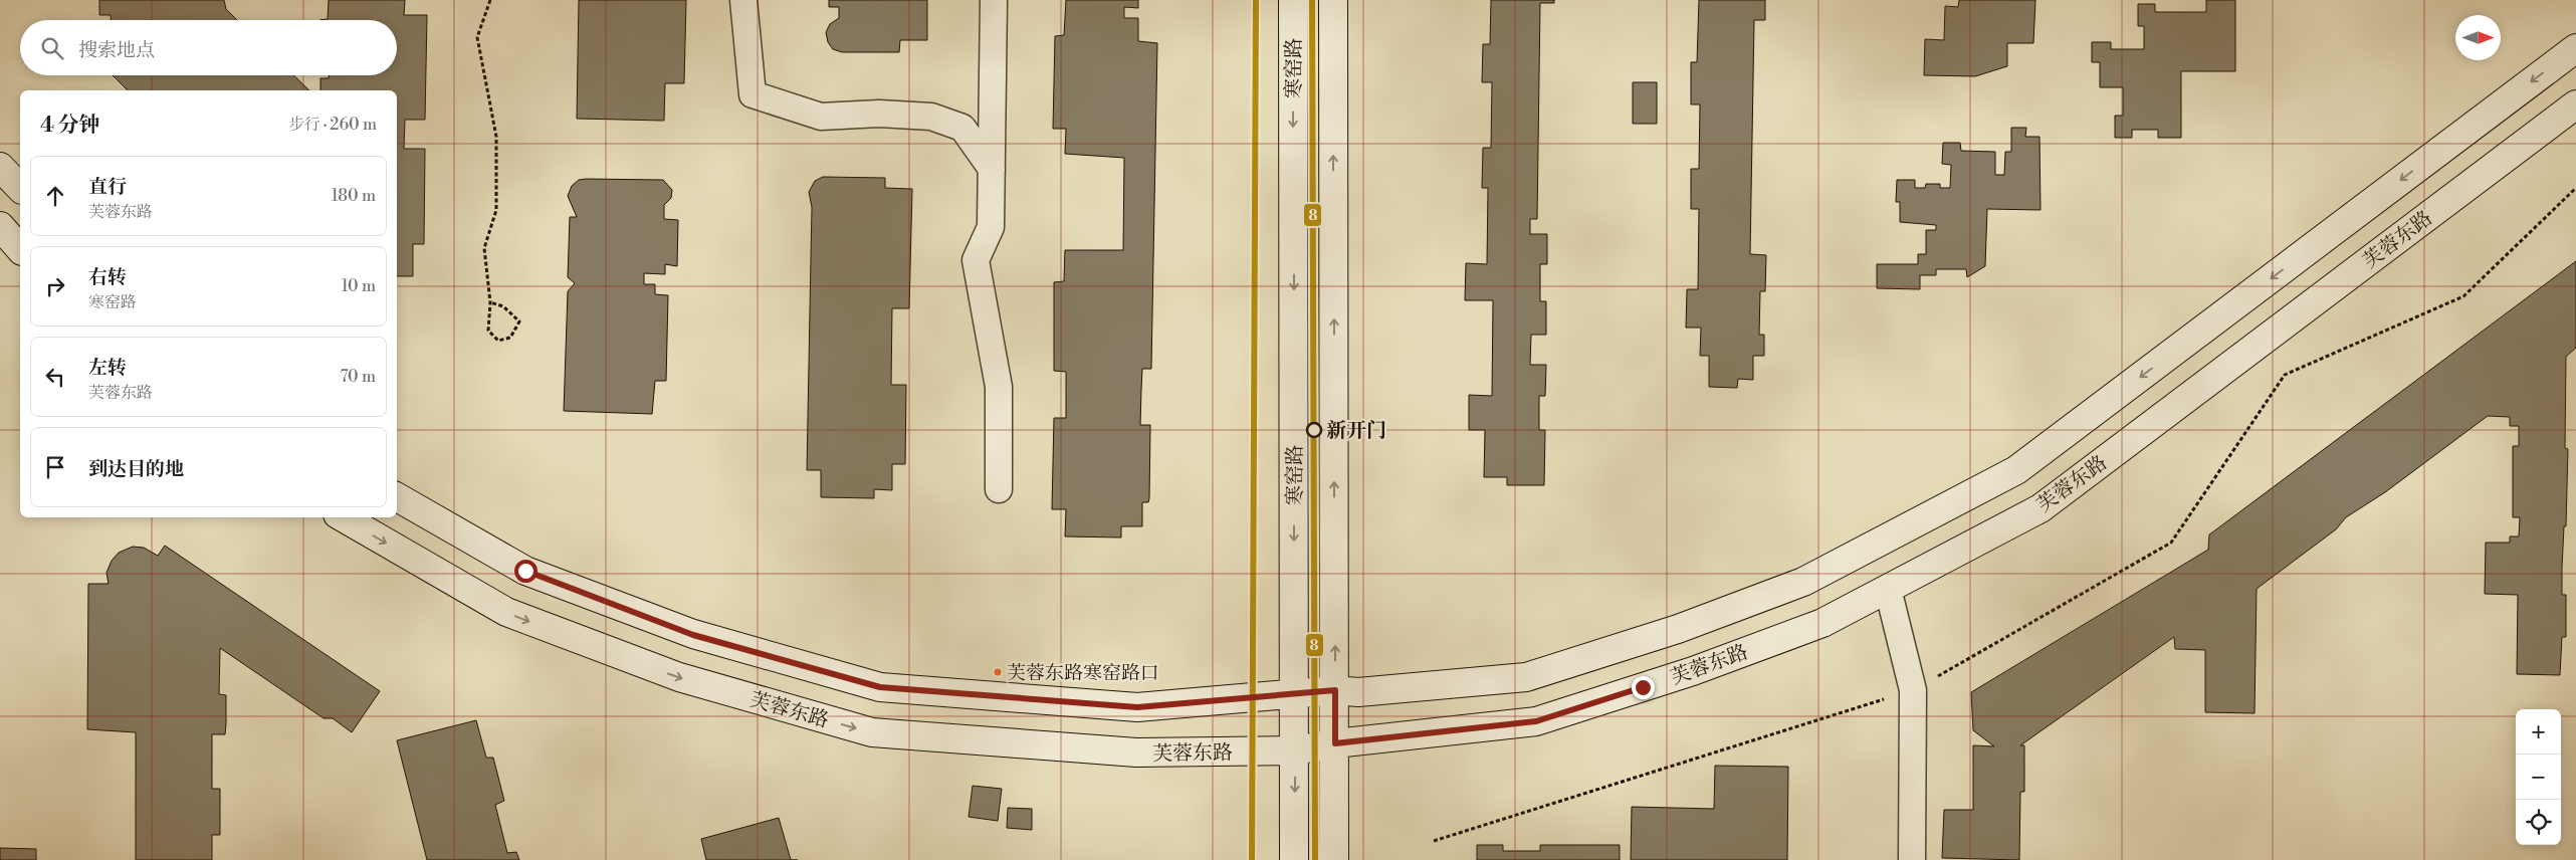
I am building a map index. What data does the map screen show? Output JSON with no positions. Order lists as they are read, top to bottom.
{
  "streets": {
    "main road": ["寒窑路", "芙蓉东路"]
  },
  "crossings": [
    ["寒窑路", "芙蓉东路"]
  ],
  "places": ["新开门", "芙蓉东路寒窑路口"],
  "lines": ["transit line 8"],
  "north": "right",
  "page": {
    "search": "搜索地点",
    "heading": ["4 分钟", "步行 · 260 m"],
    "list": [
      ["直行", "芙蓉东路", "180 m"],
      ["右转", "寒窑路", "10 m"],
      ["左转", "芙蓉东路", "70 m"],
      "到达目的地"
    ],
    "map_buttons": ["+", "−"]
  }
}
